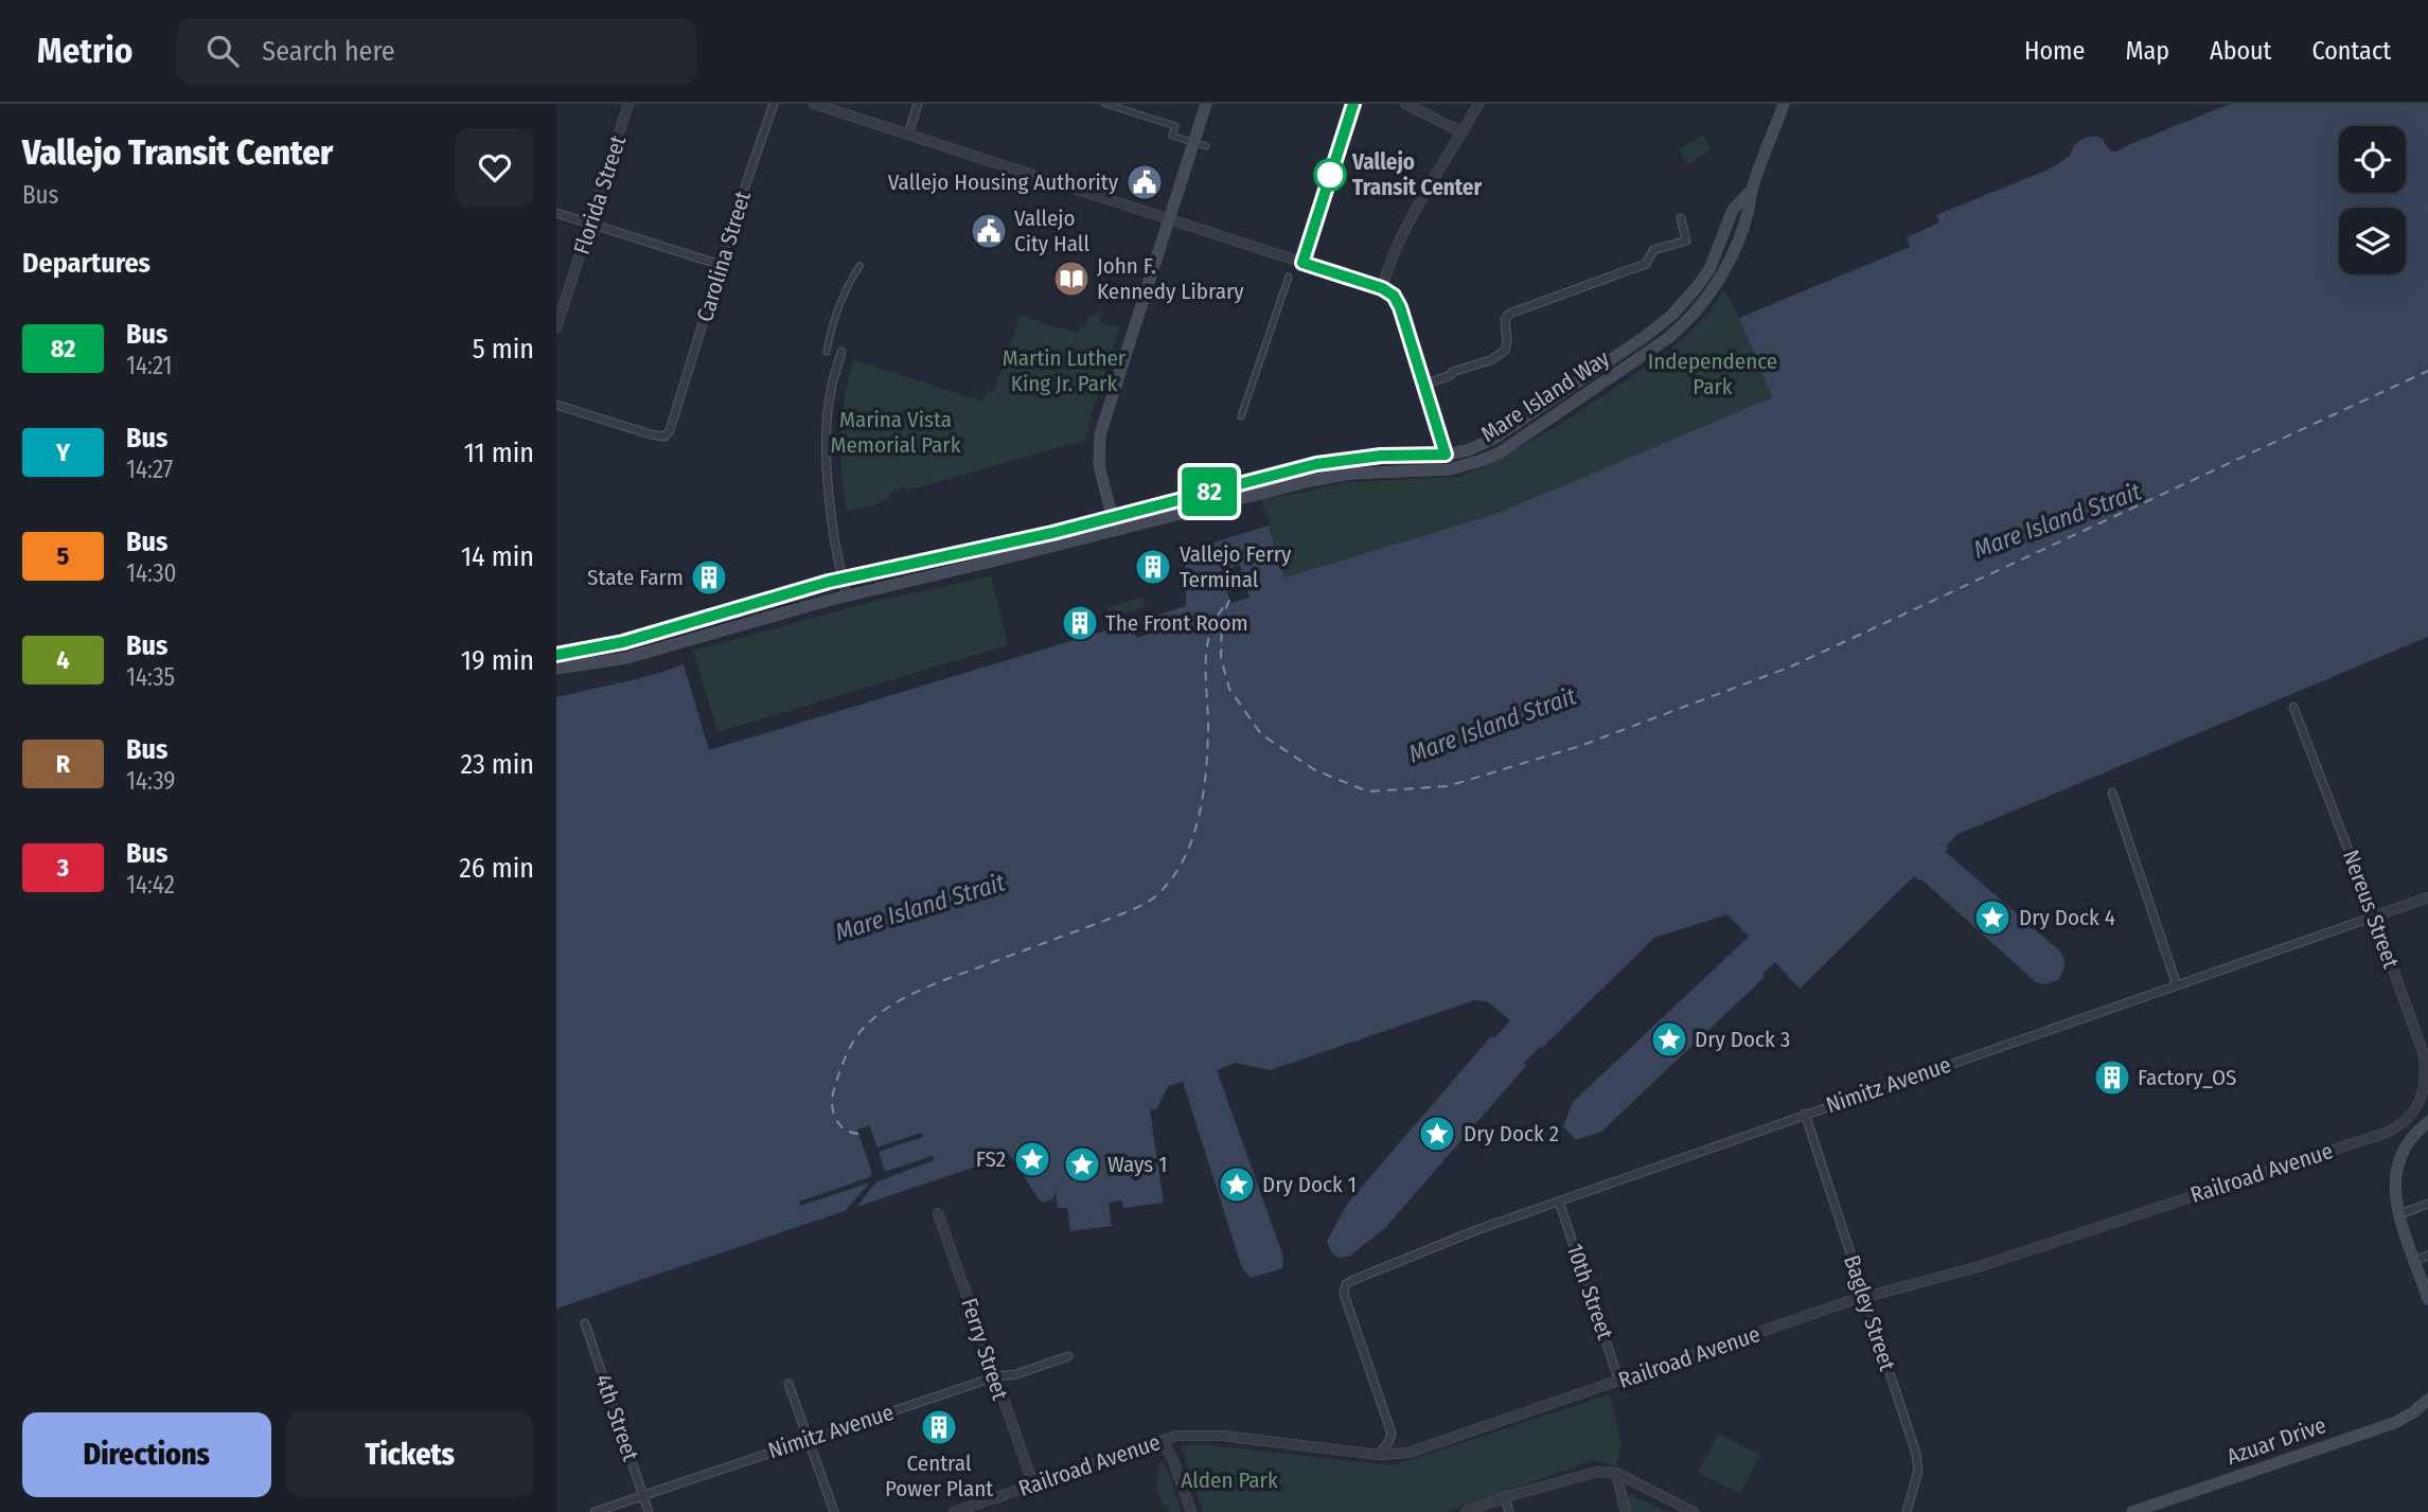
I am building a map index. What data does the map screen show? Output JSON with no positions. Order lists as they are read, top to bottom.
{
  "streets": {
    "main road": ["Mare Island Way", "Azuar Drive"],
    "street": [
      "Florida Street",
      "Carolina Street",
      "Nereus Street",
      "Nimitz Avenue",
      "Railroad Avenue",
      "10th Street",
      "Bagley Street",
      "Ferry Street",
      "4th Street"
    ]
  },
  "crossings": [
    ["Nereus Street", "Nimitz Avenue"],
    ["Nereus Street", "Railroad Avenue"],
    ["Nimitz Avenue", "Railroad Avenue"],
    ["Nimitz Avenue", "10th Street"],
    ["Nimitz Avenue", "Bagley Street"],
    ["Nimitz Avenue", "Ferry Street"],
    ["Nimitz Avenue", "4th Street"],
    ["Railroad Avenue", "10th Street"],
    ["Railroad Avenue", "Bagley Street"],
    ["Railroad Avenue", "Ferry Street"]
  ],
  "water": ["Mare Island Strait"],
  "parks": [
    "Martin Luther King Jr. Park",
    "Independence Park",
    "Marina Vista Memorial Park",
    "Alden Park"
  ],
  "places": {
    "other": ["Vallejo Transit Center"],
    "public building": ["Vallejo Housing Authority", "Vallejo City Hall"],
    "library": ["John F. Kennedy Library"],
    "building": [
      "Vallejo Ferry Terminal",
      "State Farm",
      "The Front Room",
      "Factory_OS",
      "Central Power Plant"
    ],
    "place": [
      "Dry Dock 4",
      "Dry Dock 3",
      "Dry Dock 2",
      "FS2",
      "Ways 1",
      "Dry Dock 1"
    ]
  },
  "lines": ["bus line 82"],
  "page": {
    "header": "Metrio",
    "search": "Search here",
    "nav": [
      "Home",
      "Map",
      "About",
      "Contact"
    ],
    "heading": [
      ["Vallejo Transit Center", "Bus"],
      "Departures"
    ],
    "on_map": "82",
    "list": [
      {
        "mark": "82",
        "name": "Bus",
        "note": "14:21",
        "value": "5 min"
      },
      {
        "mark": "Y",
        "name": "Bus",
        "note": "14:27",
        "value": "11 min"
      },
      {
        "mark": "5",
        "name": "Bus",
        "note": "14:30",
        "value": "14 min"
      },
      {
        "mark": "4",
        "name": "Bus",
        "note": "14:35",
        "value": "19 min"
      },
      {
        "mark": "R",
        "name": "Bus",
        "note": "14:39",
        "value": "23 min"
      },
      {
        "mark": "3",
        "name": "Bus",
        "note": "14:42",
        "value": "26 min"
      }
    ],
    "buttons": ["Directions", "Tickets"]
  }
}
